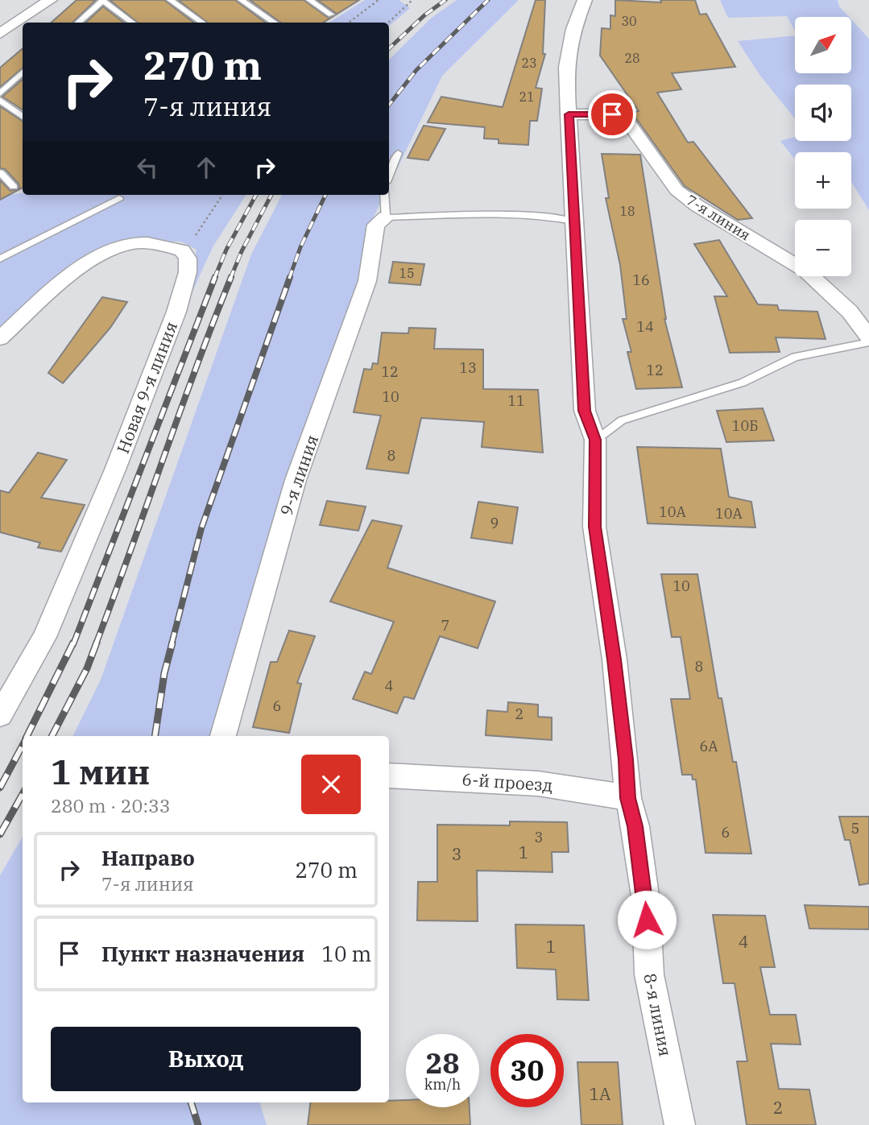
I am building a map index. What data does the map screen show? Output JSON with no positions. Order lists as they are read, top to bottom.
{
  "streets": {
    "street": [
      "7-я линия",
      "Новая 9-я линия",
      "9-я линия",
      "6-й проезд",
      "8-я линия"
    ]
  },
  "crossings": [
    ["7-я линия", "8-я линия"],
    ["6-й проезд", "8-я линия"]
  ],
  "house_numbers": [
    "30",
    "28",
    "23",
    "21",
    "18",
    "15",
    "16",
    "14",
    "13",
    "12",
    "12",
    "10",
    "11",
    "10Б",
    "8",
    "10А",
    "10А",
    "9",
    "10",
    "7",
    "8",
    "4",
    "6",
    "2",
    "6А",
    "5",
    "6",
    "3",
    "1",
    "3",
    "4",
    "1",
    "1А",
    "2"
  ],
  "north": "top right",
  "page": {
    "map_buttons": ["+", "−"],
    "turn": ["270 m", "7-я линия"],
    "heading": ["1 мин", "280 m · 20:33"],
    "list": [
      {
        "name": "Направо",
        "note": "7-я линия",
        "value": "270 m"
      },
      {
        "name": "Пункт назначения",
        "value": "10 m"
      }
    ],
    "buttons": "Выход",
    "speed": "28 km/h",
    "limit": "30"
  }
}
